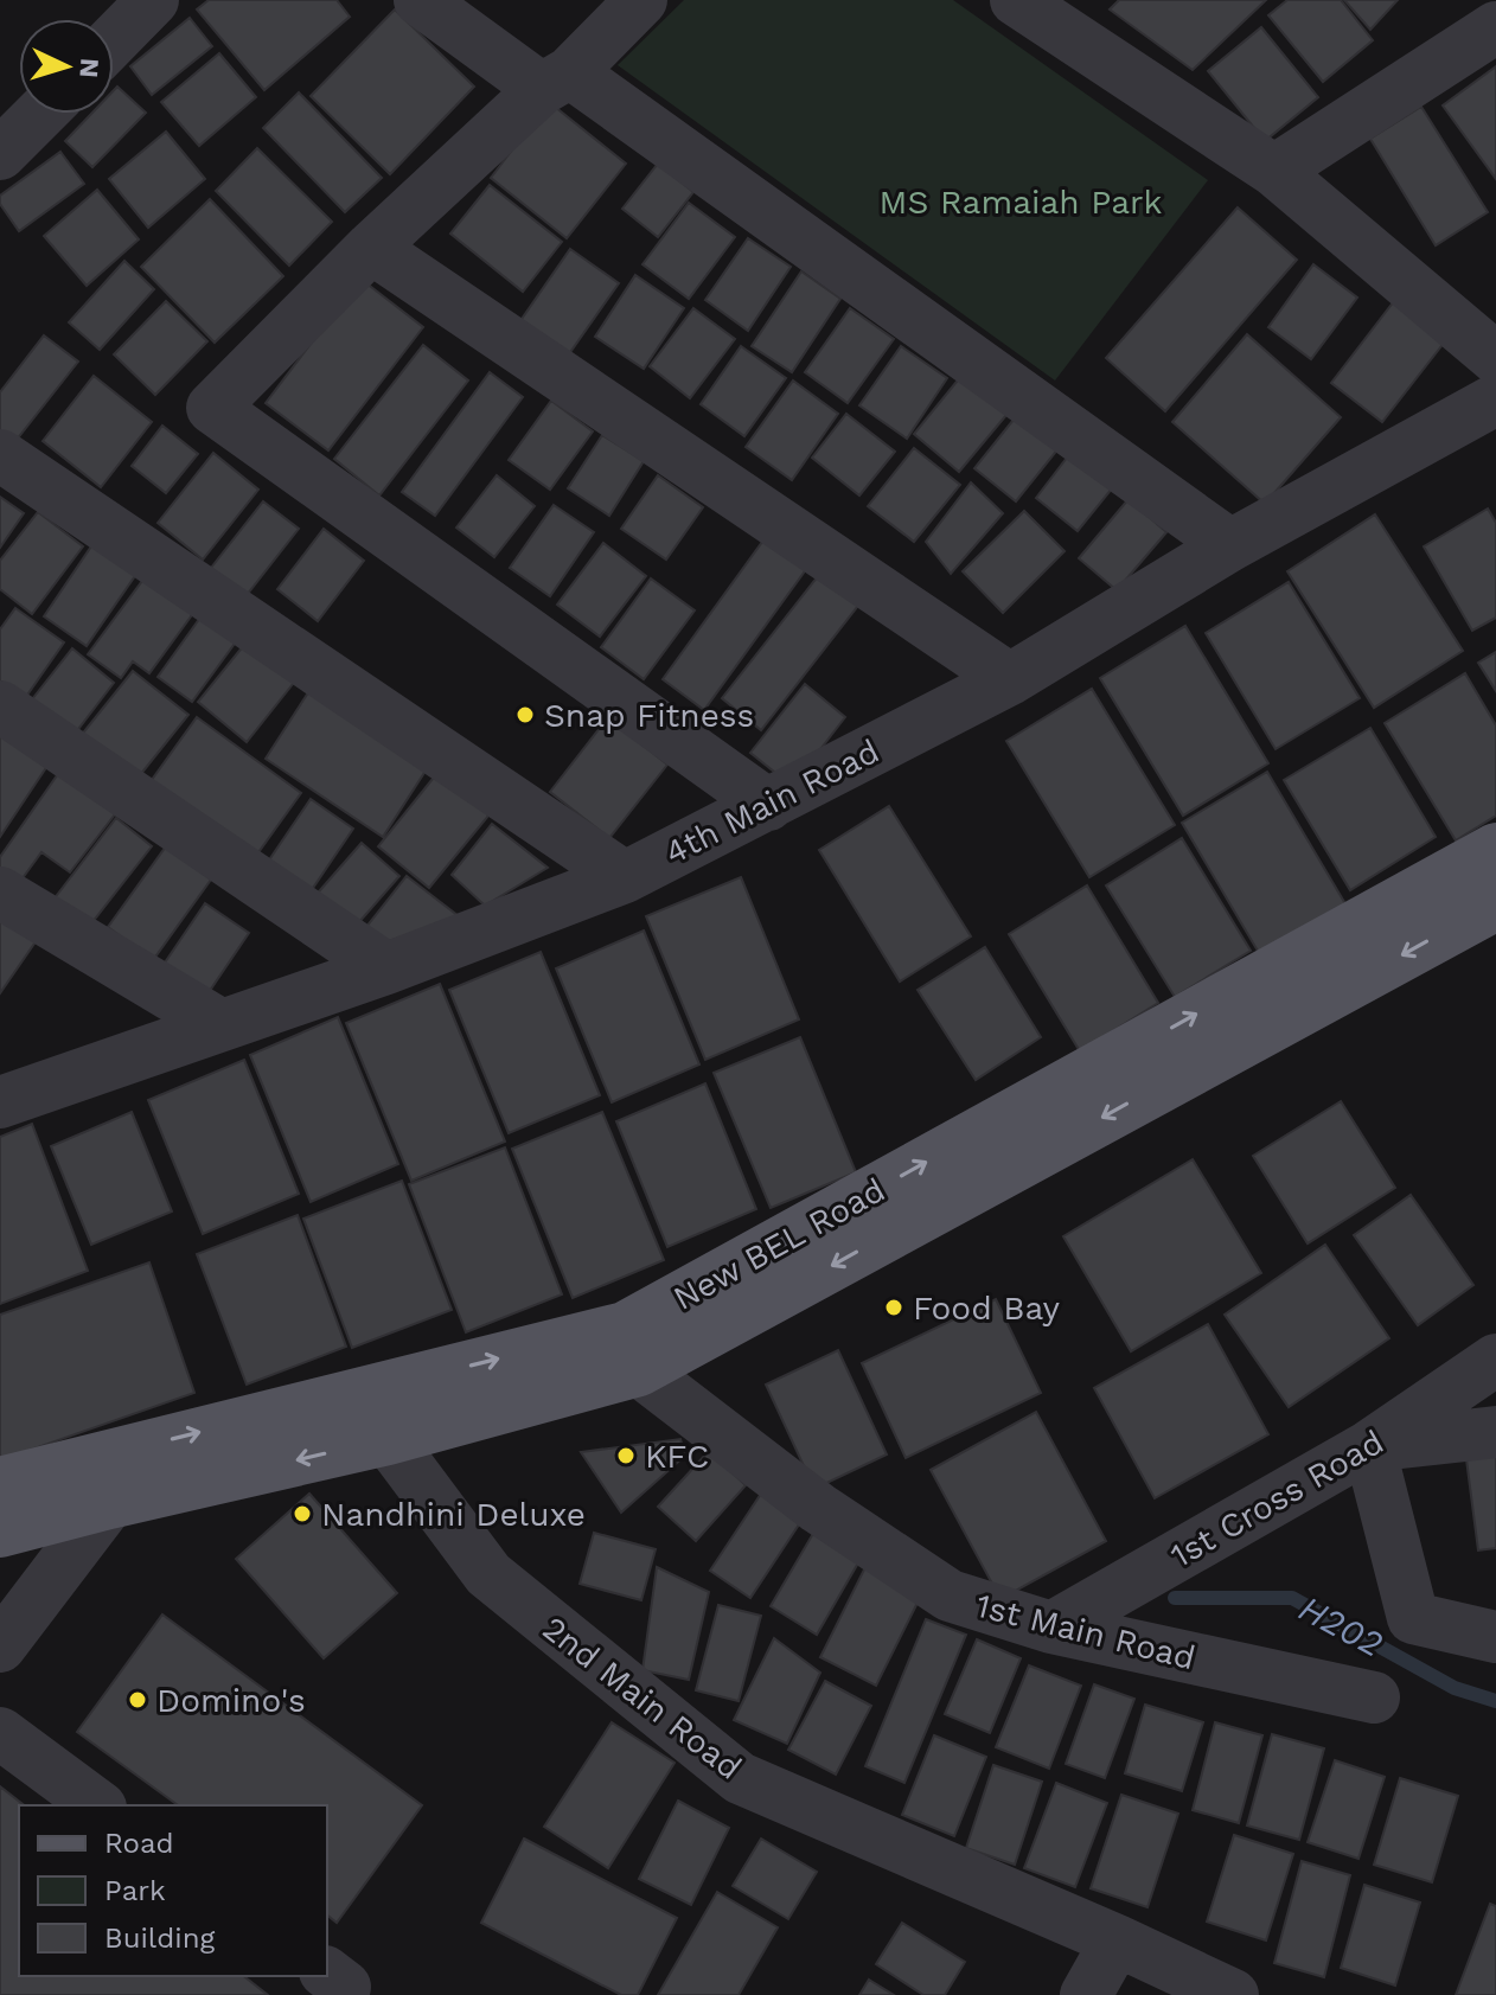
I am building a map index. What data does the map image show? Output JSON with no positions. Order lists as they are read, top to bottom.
{
  "streets": {
    "main road": ["New BEL Road"],
    "street": [
      "4th Main Road",
      "1st Cross Road",
      "1st Main Road",
      "2nd Main Road"
    ]
  },
  "crossings": [
    ["New BEL Road", "1st Main Road"],
    ["New BEL Road", "2nd Main Road"],
    ["1st Cross Road", "1st Main Road"]
  ],
  "water": ["H202"],
  "parks": ["MS Ramaiah Park"],
  "places": [
    "Snap Fitness",
    "Food Bay",
    "KFC",
    "Nandhini Deluxe",
    "Domino's"
  ],
  "legend": ["Road", "Park", "Building"],
  "north": "right"
}
